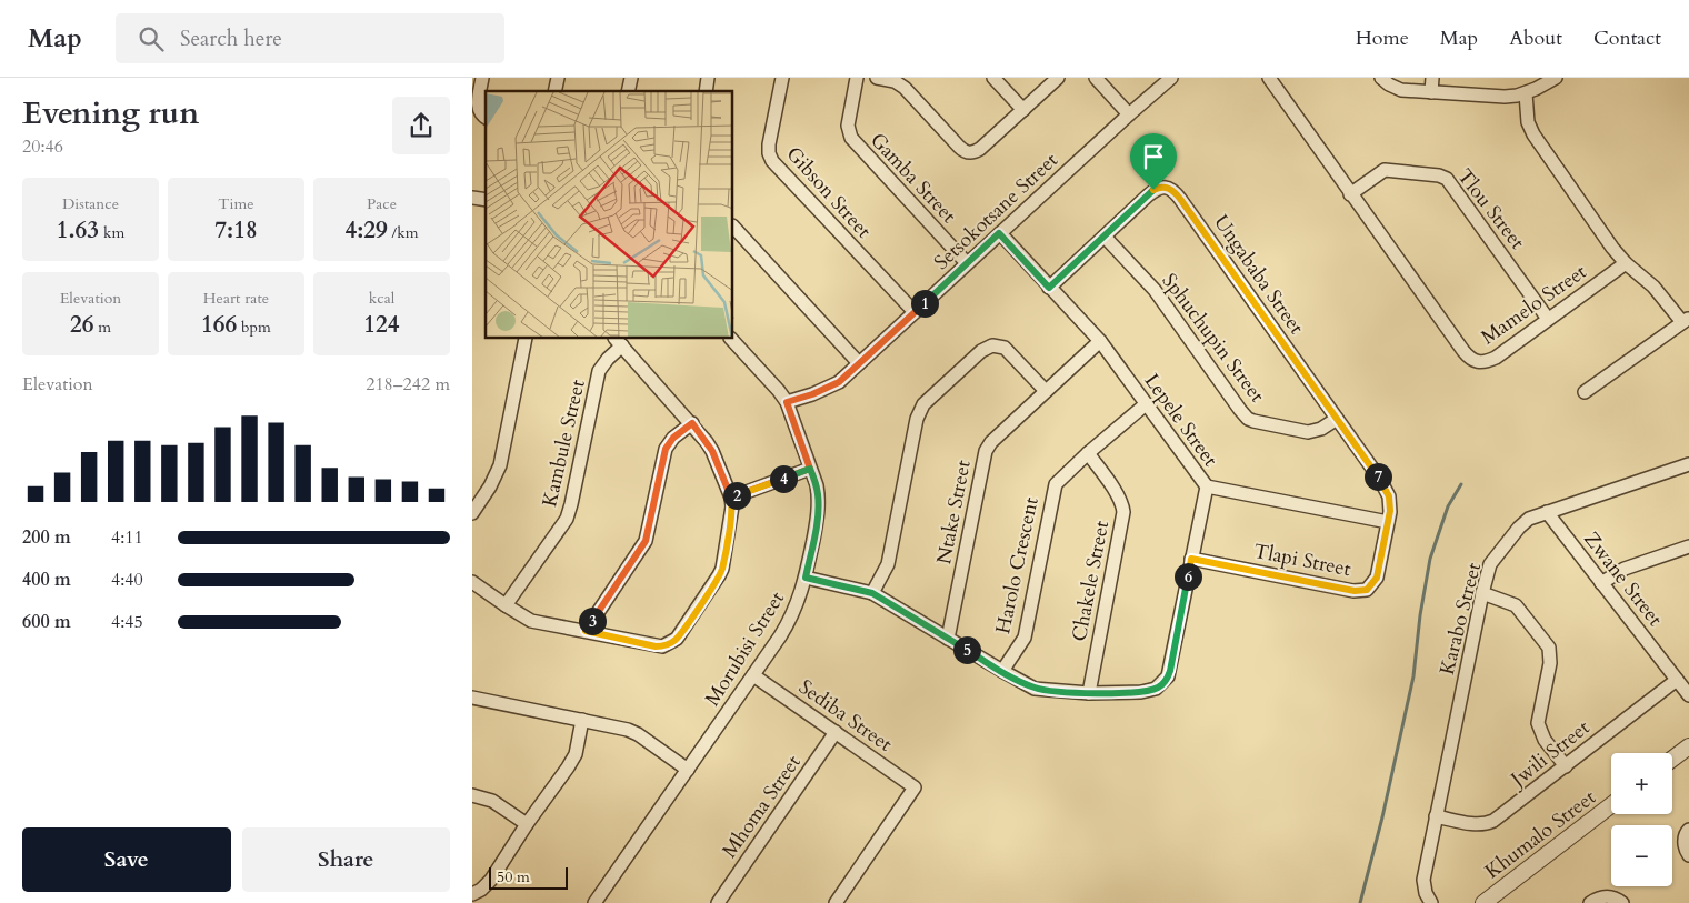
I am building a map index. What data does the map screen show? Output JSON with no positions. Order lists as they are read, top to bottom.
{
  "streets": {
    "street": [
      "Gamba Street",
      "Gibson Street",
      "Tlou Street",
      "Setsokotsane Street",
      "Ungababa Street",
      "Mamelo Street",
      "Sphuchupin Street",
      "Lepele Street",
      "Kambule Street",
      "Ntake Street",
      "Tlapi Street",
      "Harolo Crescent",
      "Zwane Street",
      "Chakele Street",
      "Karabo Street",
      "Morubisi Street",
      "Sediba Street",
      "Jwili Street",
      "Mhoma Street",
      "Khumalo Street"
    ]
  },
  "crossings": [
    ["Gamba Street", "Setsokotsane Street"],
    ["Gibson Street", "Setsokotsane Street"],
    ["Tlou Street", "Mamelo Street"],
    ["Setsokotsane Street", "Lepele Street"],
    ["Setsokotsane Street", "Morubisi Street"],
    ["Ungababa Street", "Sphuchupin Street"],
    ["Ungababa Street", "Lepele Street"],
    ["Ungababa Street", "Tlapi Street"],
    ["Lepele Street", "Ntake Street"],
    ["Lepele Street", "Tlapi Street"],
    ["Lepele Street", "Harolo Crescent"],
    ["Lepele Street", "Chakele Street"],
    ["Lepele Street", "Morubisi Street"],
    ["Harolo Crescent", "Chakele Street"],
    ["Zwane Street", "Karabo Street"],
    ["Zwane Street", "Jwili Street"],
    ["Karabo Street", "Jwili Street"],
    ["Morubisi Street", "Sediba Street"],
    ["Sediba Street", "Mhoma Street"]
  ],
  "scale_bar": "50 m",
  "page": {
    "header": "Map",
    "search": "Search here",
    "nav": [
      "Home",
      "Map",
      "About",
      "Contact"
    ],
    "heading": ["Evening run", "20:46"],
    "stats": [
      ["Distance", "1.63 km"],
      ["Time", "7:18"],
      ["Pace", "4:29 /km"],
      ["Elevation", "26 m"],
      ["Heart rate", "166 bpm"],
      ["kcal", "124"]
    ],
    "pins": [
      "1",
      "7",
      "4",
      "2",
      "6",
      "3",
      "5"
    ],
    "chart": ["Elevation", "218–242 m"],
    "list": [
      {
        "name": "200 m",
        "note": "4:11"
      },
      {
        "name": "400 m",
        "note": "4:40"
      },
      {
        "name": "600 m",
        "note": "4:45"
      }
    ],
    "map_buttons": ["+", "−"],
    "buttons": ["Save", "Share"],
    "scale": "50 m"
  }
}
